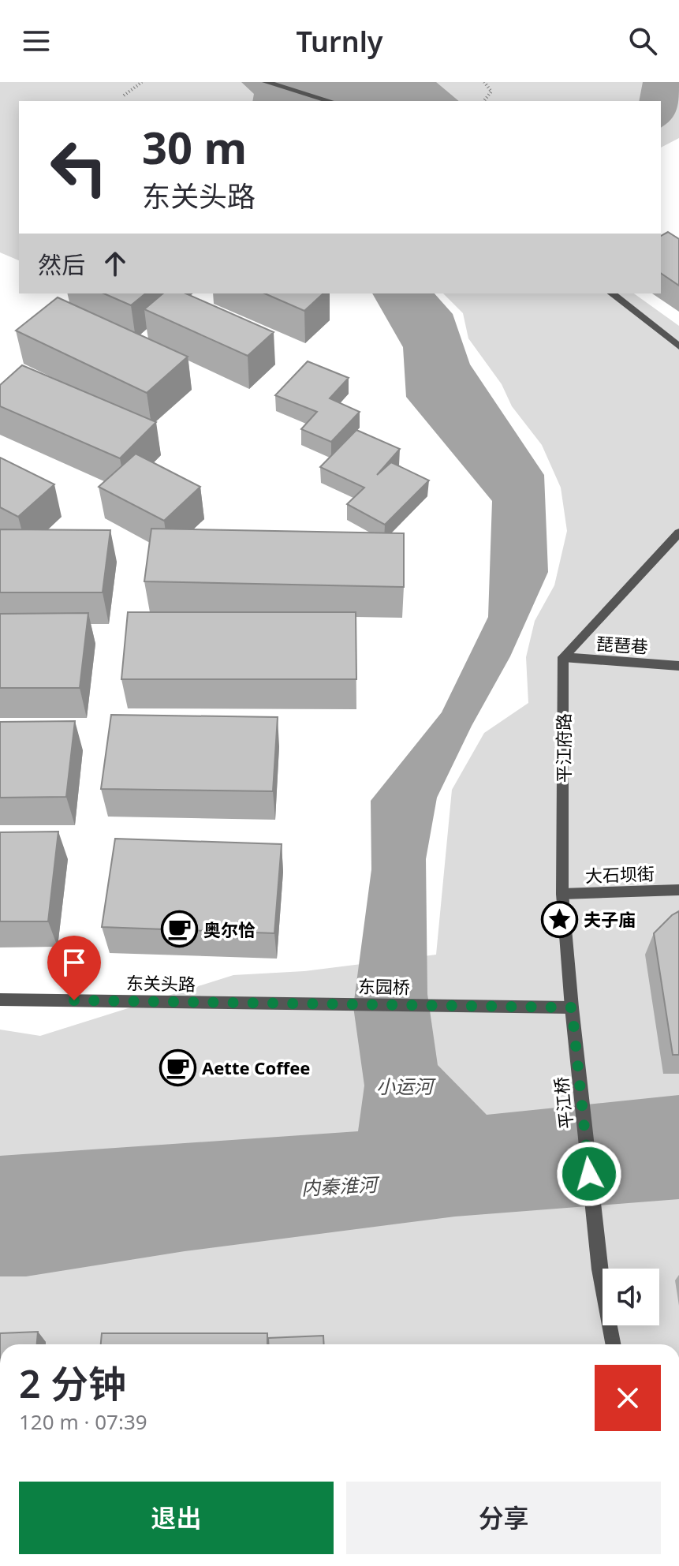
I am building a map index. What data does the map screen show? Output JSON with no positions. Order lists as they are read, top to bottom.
{
  "streets": {
    "street": [
      "琵琶巷",
      "平江府路",
      "大石坝街",
      "东关头路",
      "东园桥",
      "平江桥"
    ]
  },
  "crossings": [
    ["琵琶巷", "平江府路"],
    ["平江府路", "大石坝街"],
    ["平江府路", "东园桥"],
    ["平江府路", "平江桥"],
    ["东关头路", "东园桥"],
    ["东园桥", "平江桥"]
  ],
  "water": ["小运河", "内秦淮河"],
  "places": {
    "place": ["夫子庙"],
    "cafe": ["奥尔恰", "Aette Coffee"]
  },
  "page": {
    "header": "Turnly",
    "turn": ["30 m", "东关头路"],
    "then": "然后",
    "heading": ["2 分钟", "120 m · 07:39"],
    "buttons": ["退出", "分享"]
  }
}
